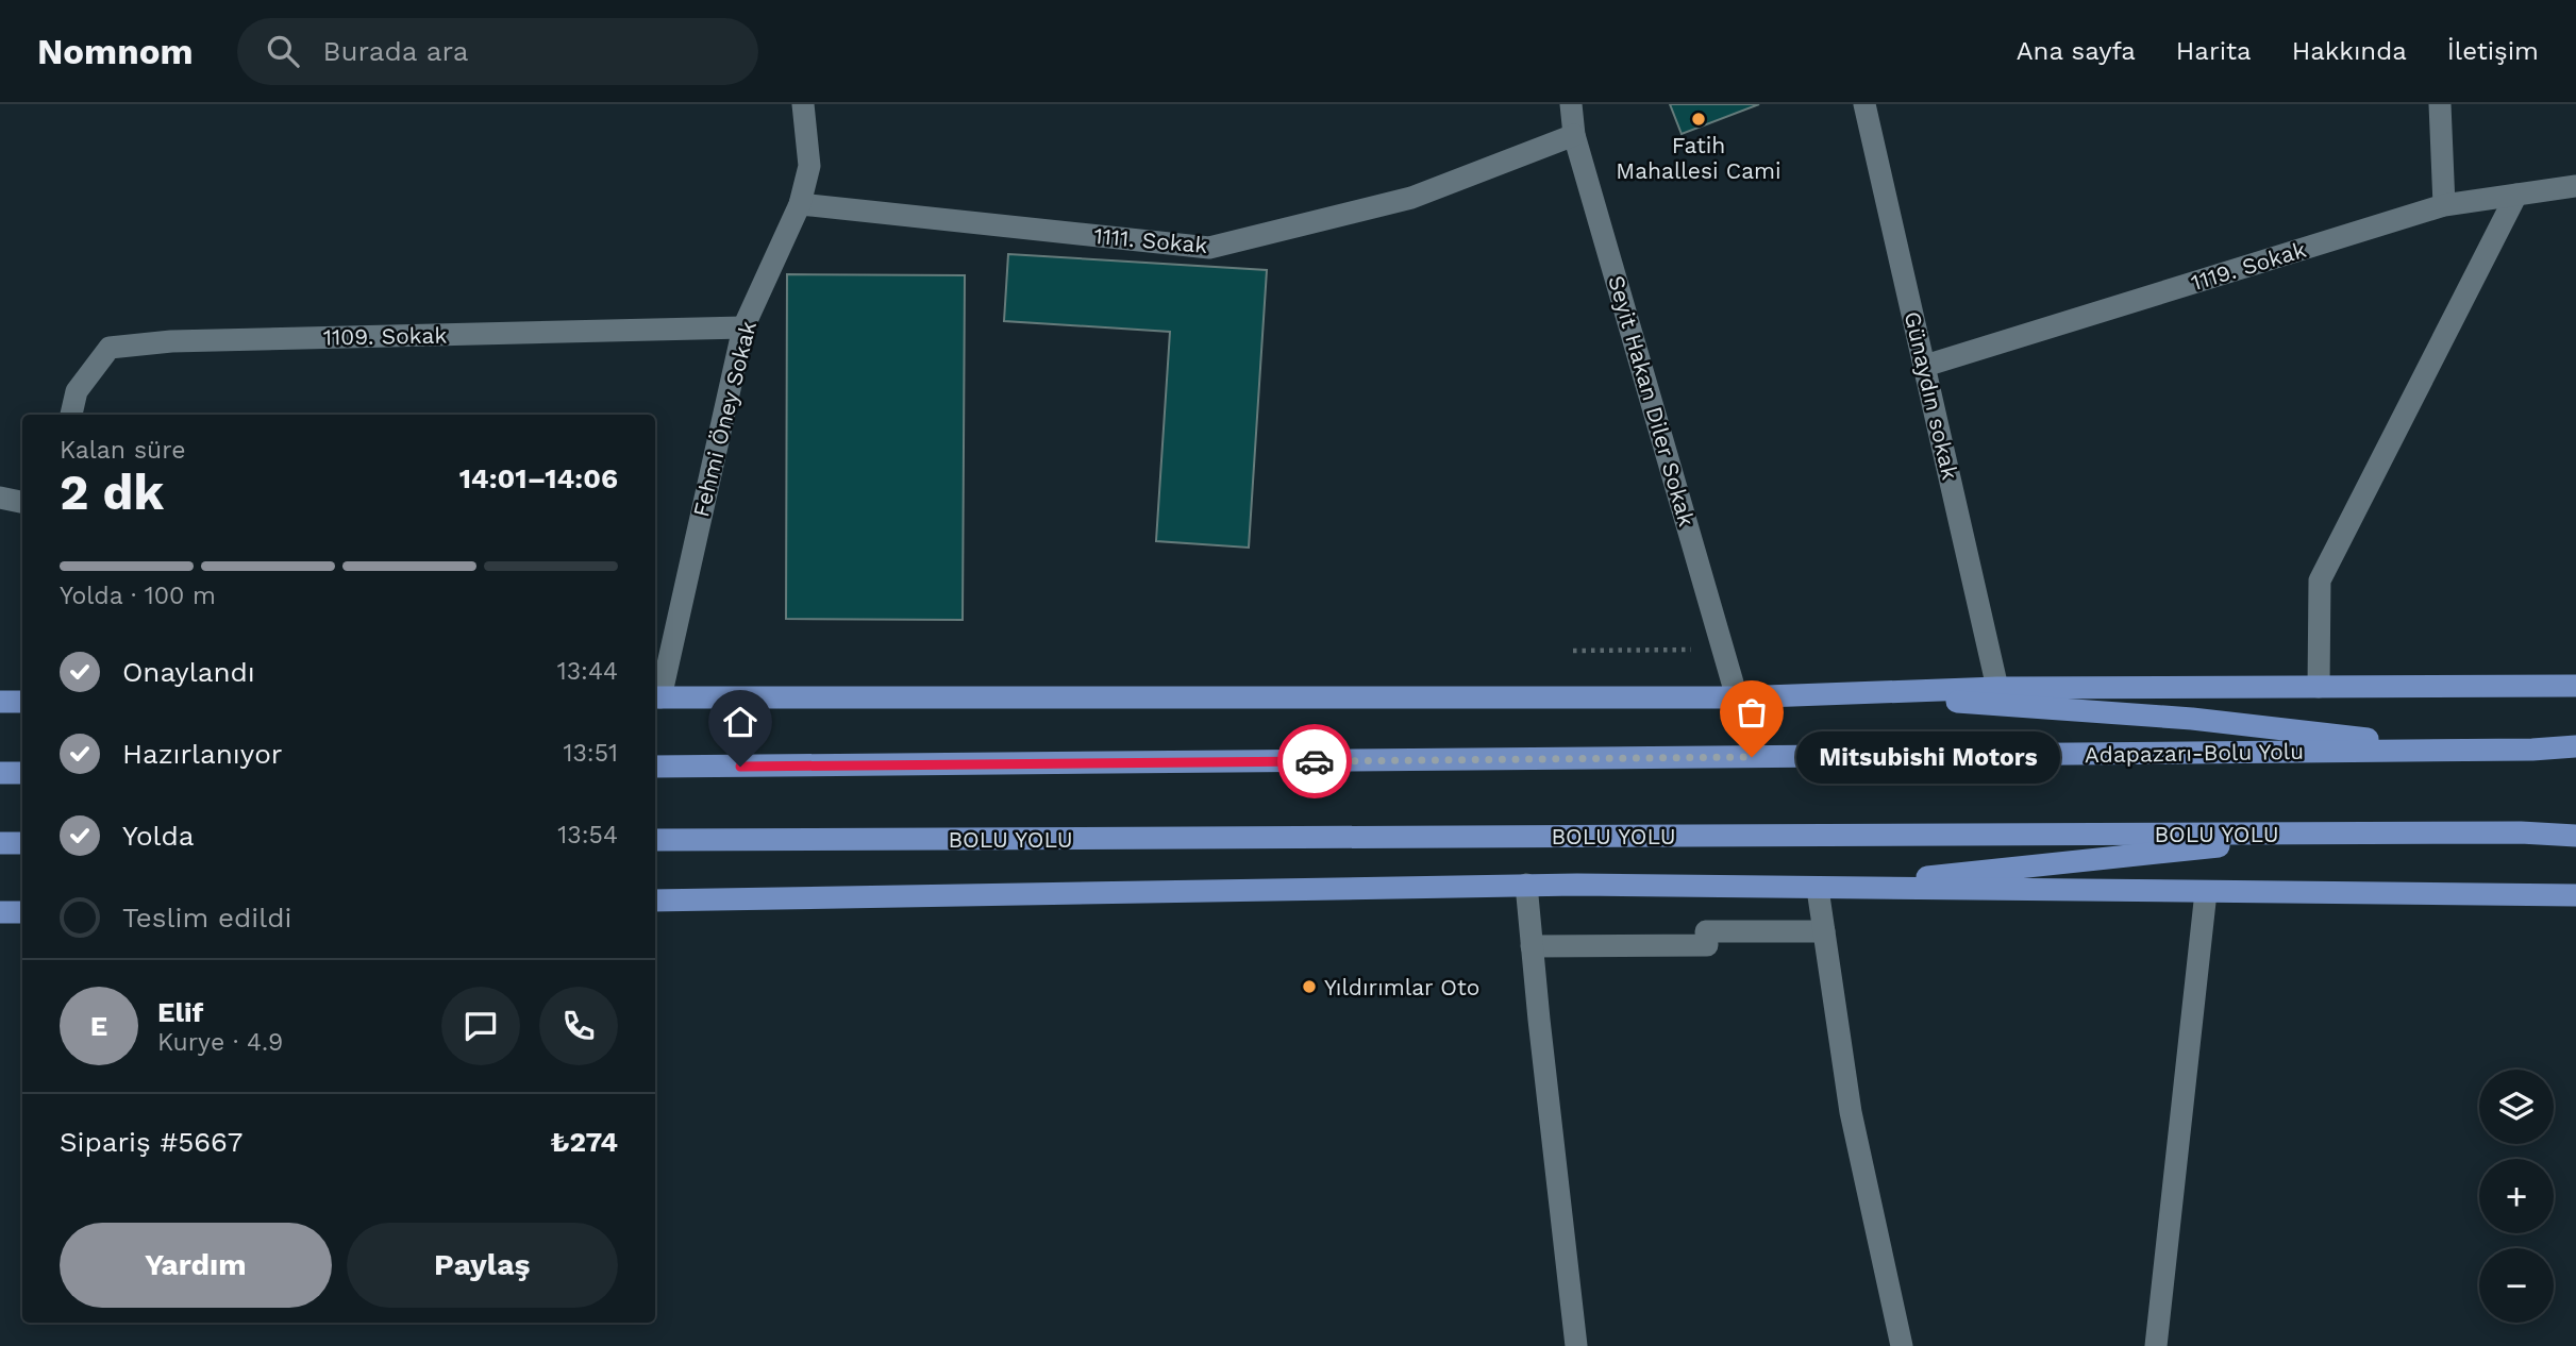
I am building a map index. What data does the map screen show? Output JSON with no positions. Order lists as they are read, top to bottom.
{
  "streets": {
    "highway": ["Adapazarı-Bolu Yolu", "BOLU YOLU"],
    "street": [
      "1111. Sokak",
      "1119. Sokak",
      "1109. Sokak",
      "Günaydın sokak",
      "Seyit Hakan Diler Sokak",
      "Fehmi Öney Sokak"
    ]
  },
  "crossings": [
    ["1111. Sokak", "Seyit Hakan Diler Sokak"],
    ["1111. Sokak", "Fehmi Öney Sokak"],
    ["1119. Sokak", "Günaydın sokak"],
    ["1109. Sokak", "Fehmi Öney Sokak"]
  ],
  "places": ["Fatih Mahallesi Cami", "Mitsubishi Motors", "Yıldırımlar Oto"],
  "page": {
    "header": "Nomnom",
    "search": "Burada ara",
    "nav": [
      "Ana sayfa",
      "Harita",
      "Hakkında",
      "İletişim"
    ],
    "heading": ["2 dk", "Kalan süre", "14:01–14:06"],
    "panel": [
      "Elif",
      "Kurye · 4.9",
      "Sipariş #5667",
      "₺274"
    ],
    "bar": "Yolda · 100 m",
    "list": [
      ["Onaylandı", "13:44"],
      ["Hazırlanıyor", "13:51"],
      ["Yolda", "13:54"],
      "Teslim edildi"
    ],
    "bubble": "Mitsubishi Motors",
    "round": "E",
    "map_buttons": ["+", "−"],
    "buttons": ["Yardım", "Paylaş"]
  }
}
